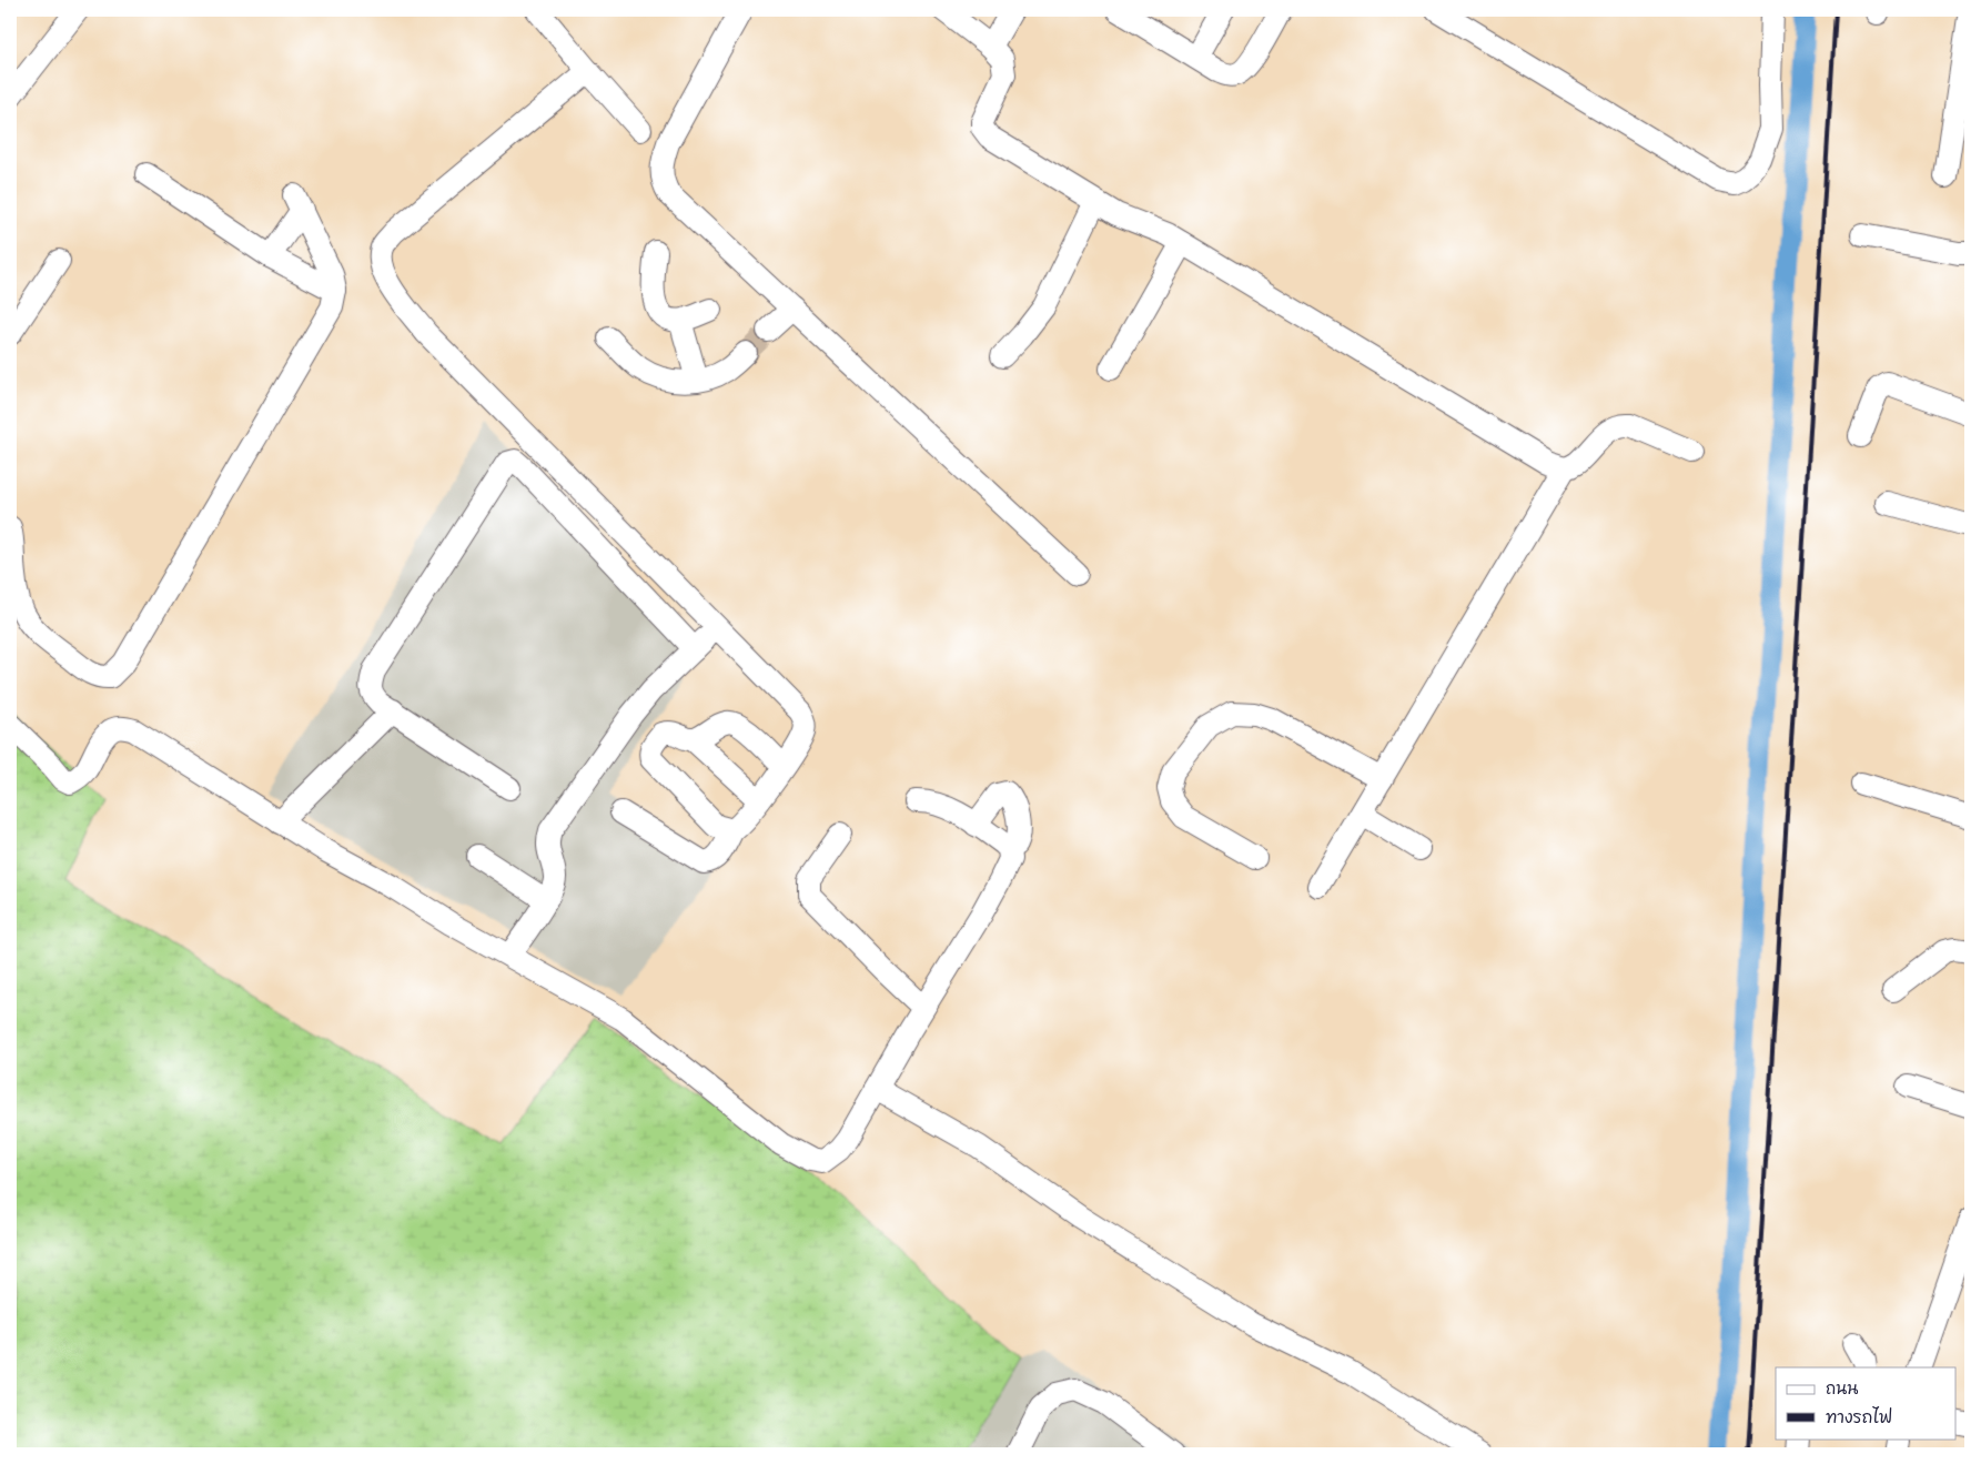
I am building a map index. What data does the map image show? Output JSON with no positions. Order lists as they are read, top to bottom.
{
  "legend": ["ถนน", "ทางรถไฟ"]
}
